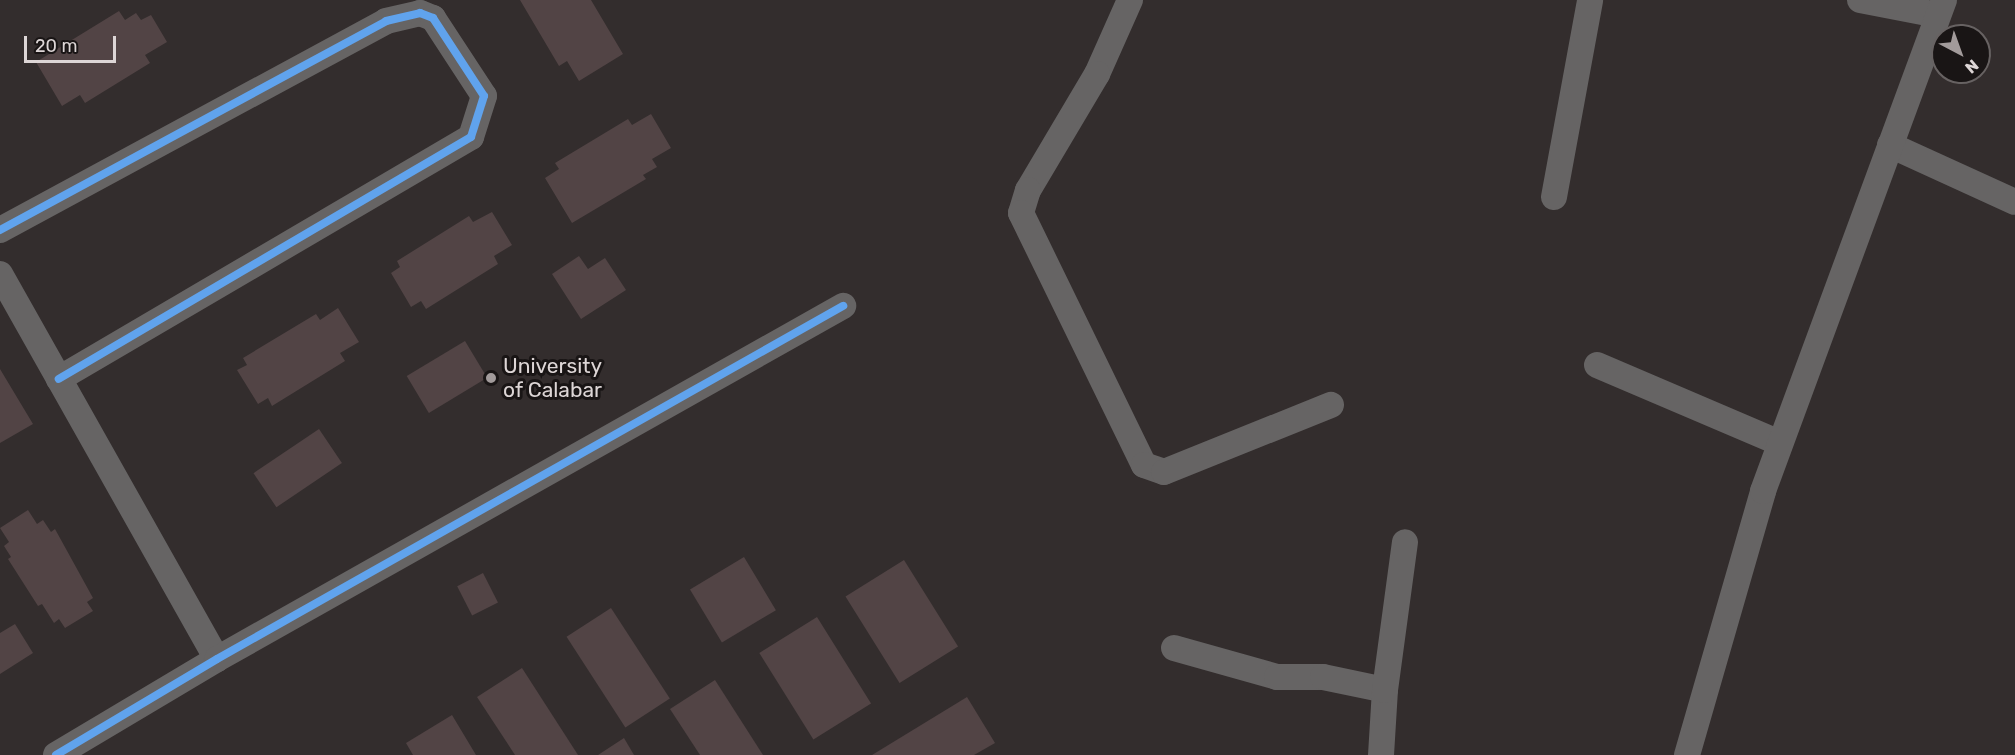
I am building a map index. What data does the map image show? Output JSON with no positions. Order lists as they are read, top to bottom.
{
  "places": ["University of Calabar"],
  "scale_bar": "20 m",
  "north": "bottom right"
}
